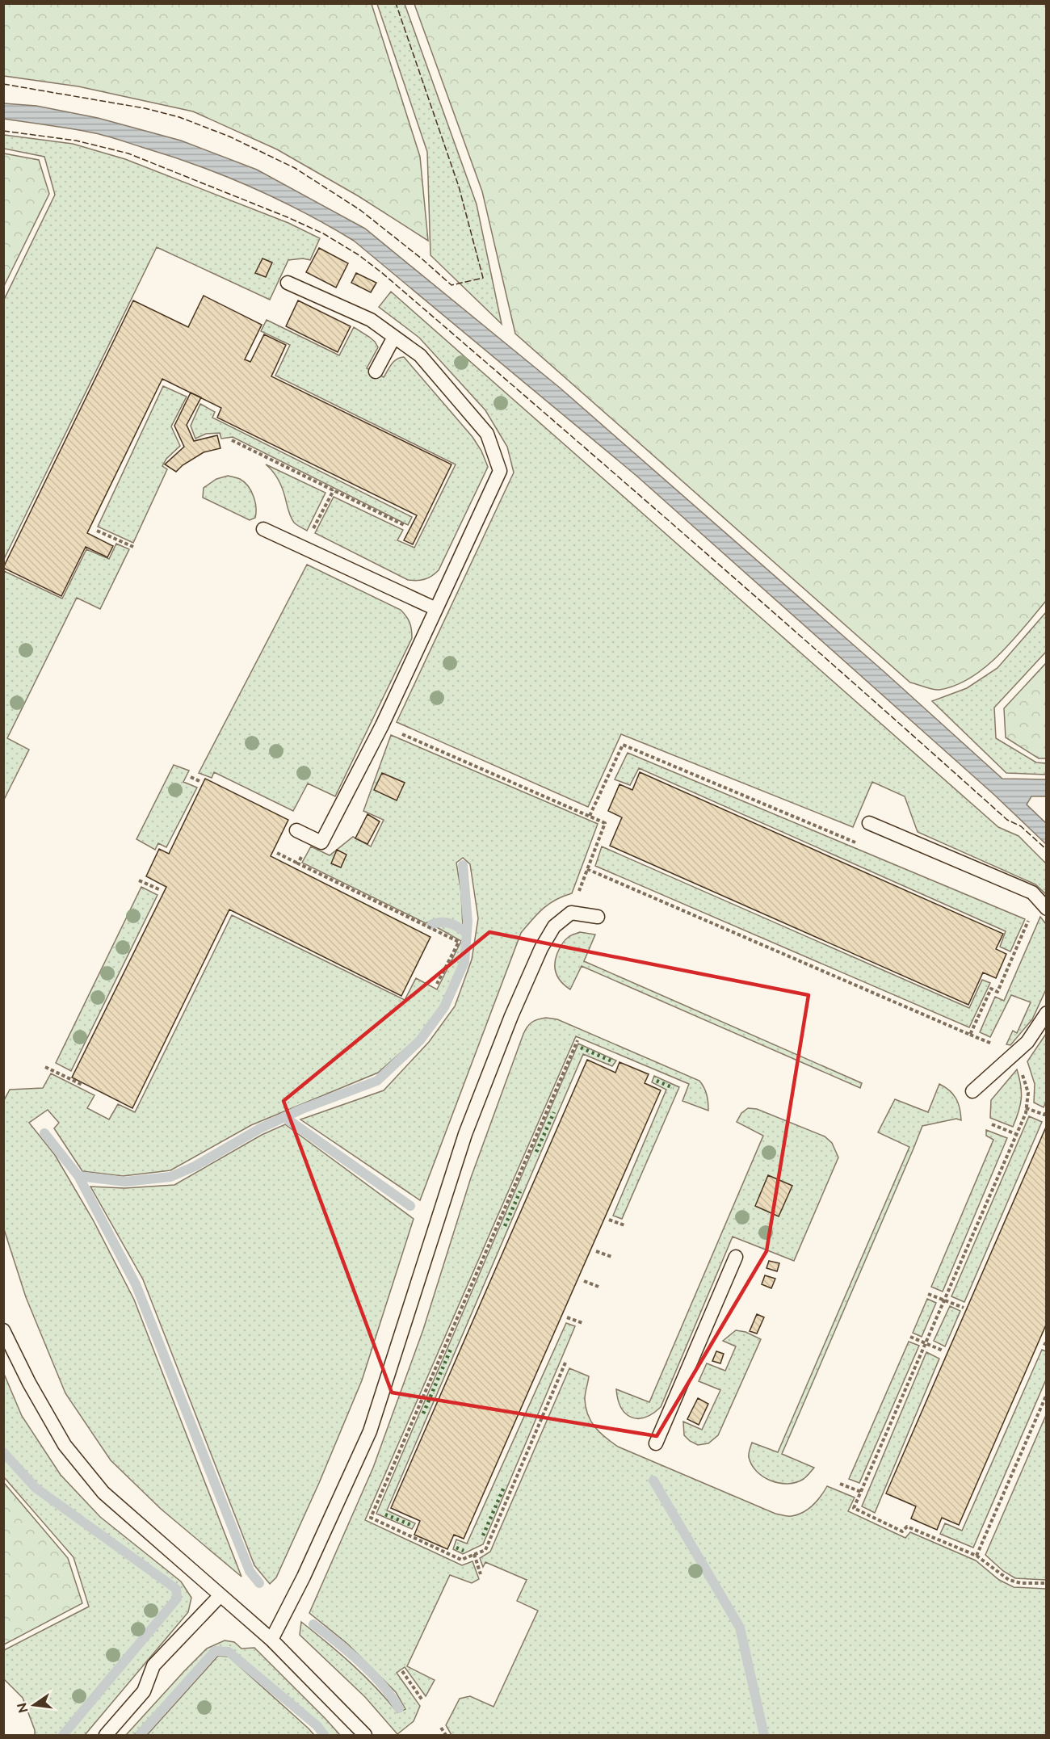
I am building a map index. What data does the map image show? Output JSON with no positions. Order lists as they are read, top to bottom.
{
  "north": "left"
}
